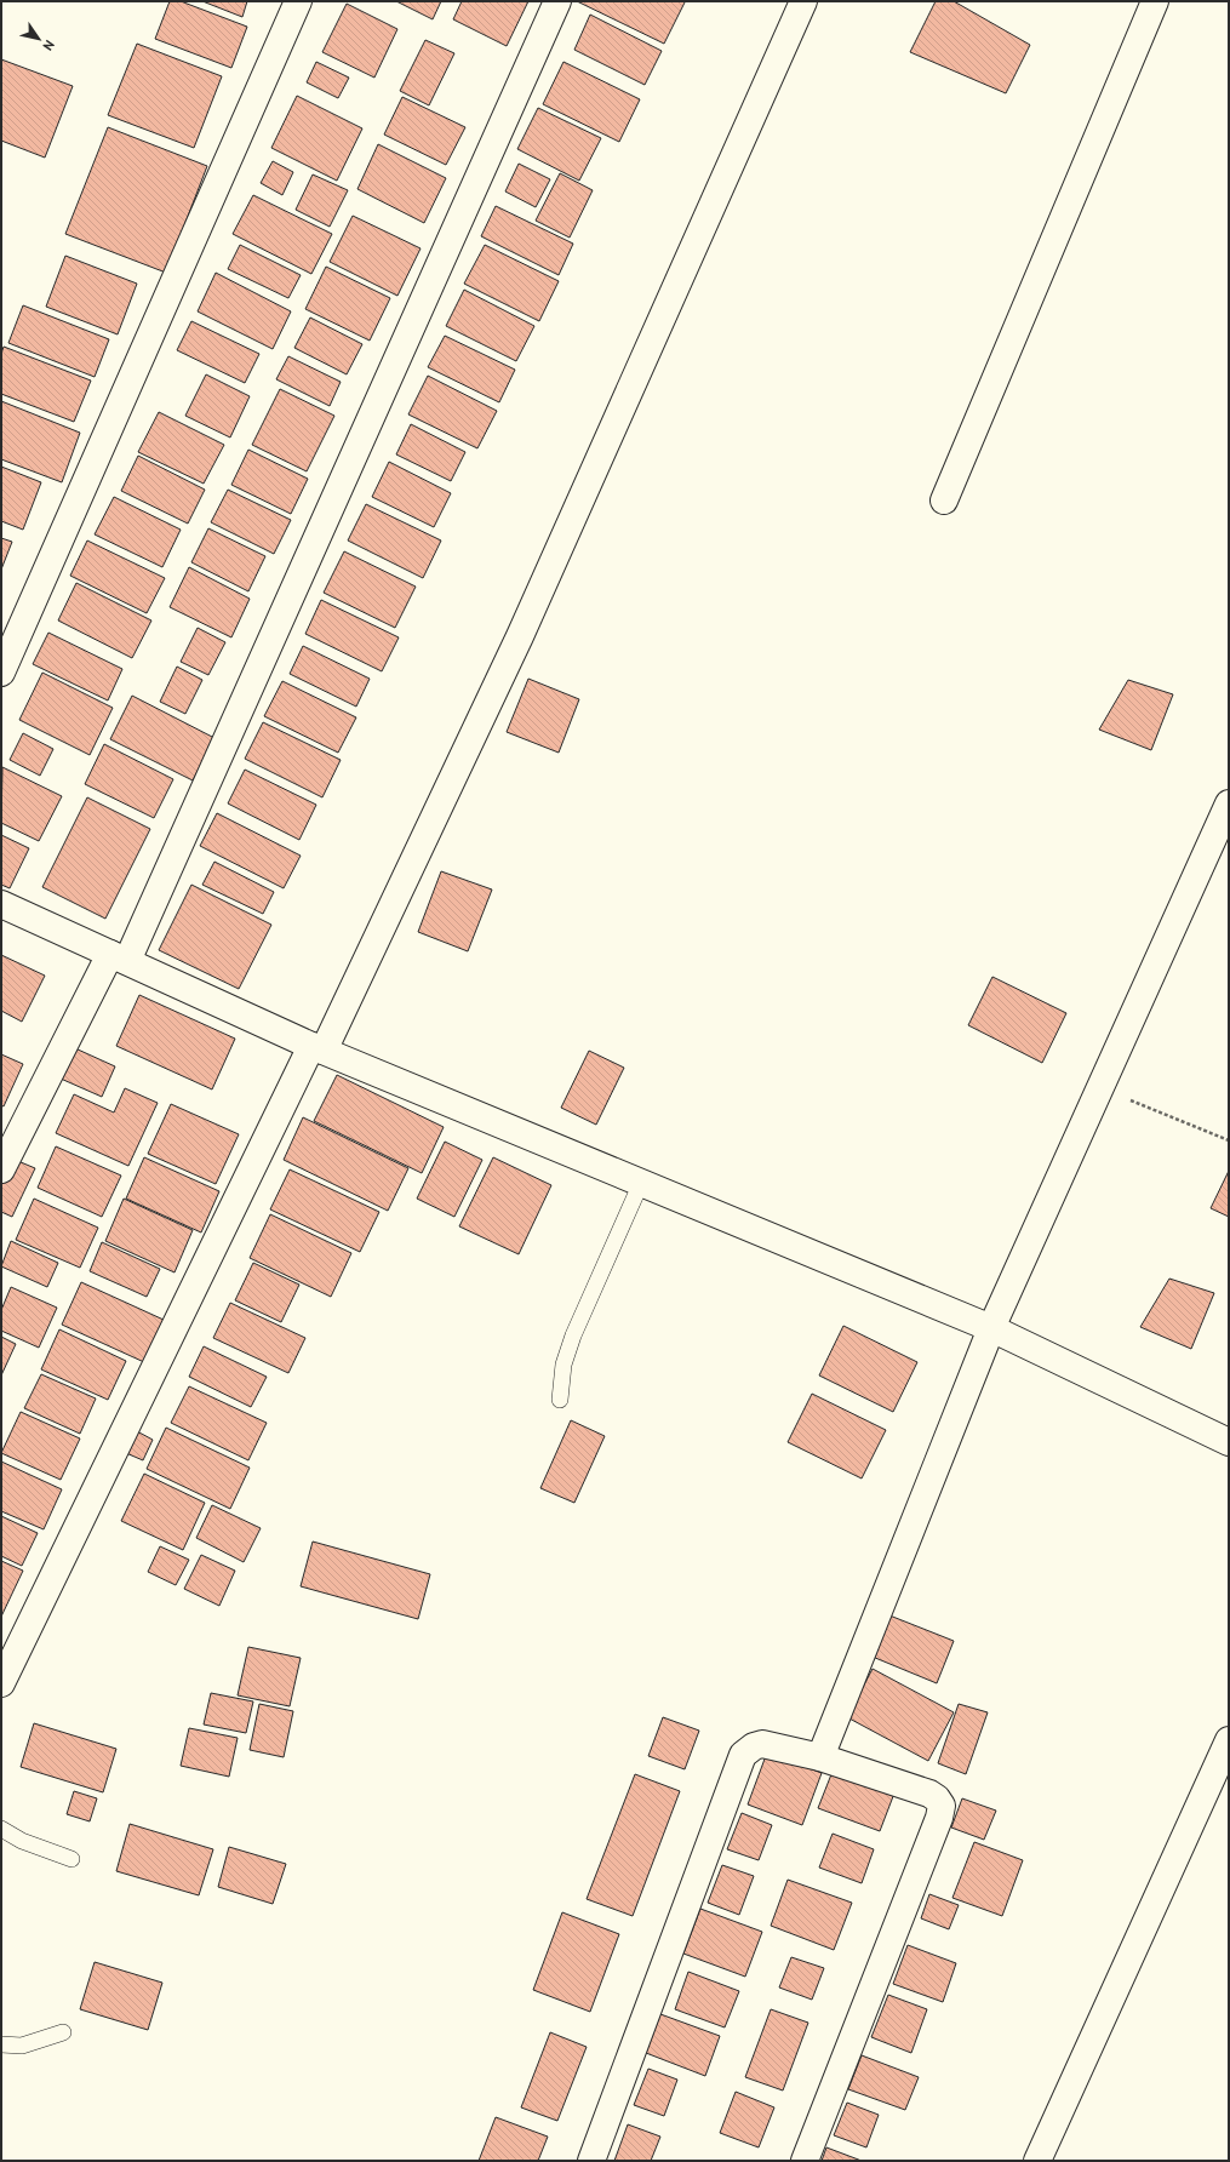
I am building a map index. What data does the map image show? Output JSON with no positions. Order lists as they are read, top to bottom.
{
  "north": "bottom right"
}
